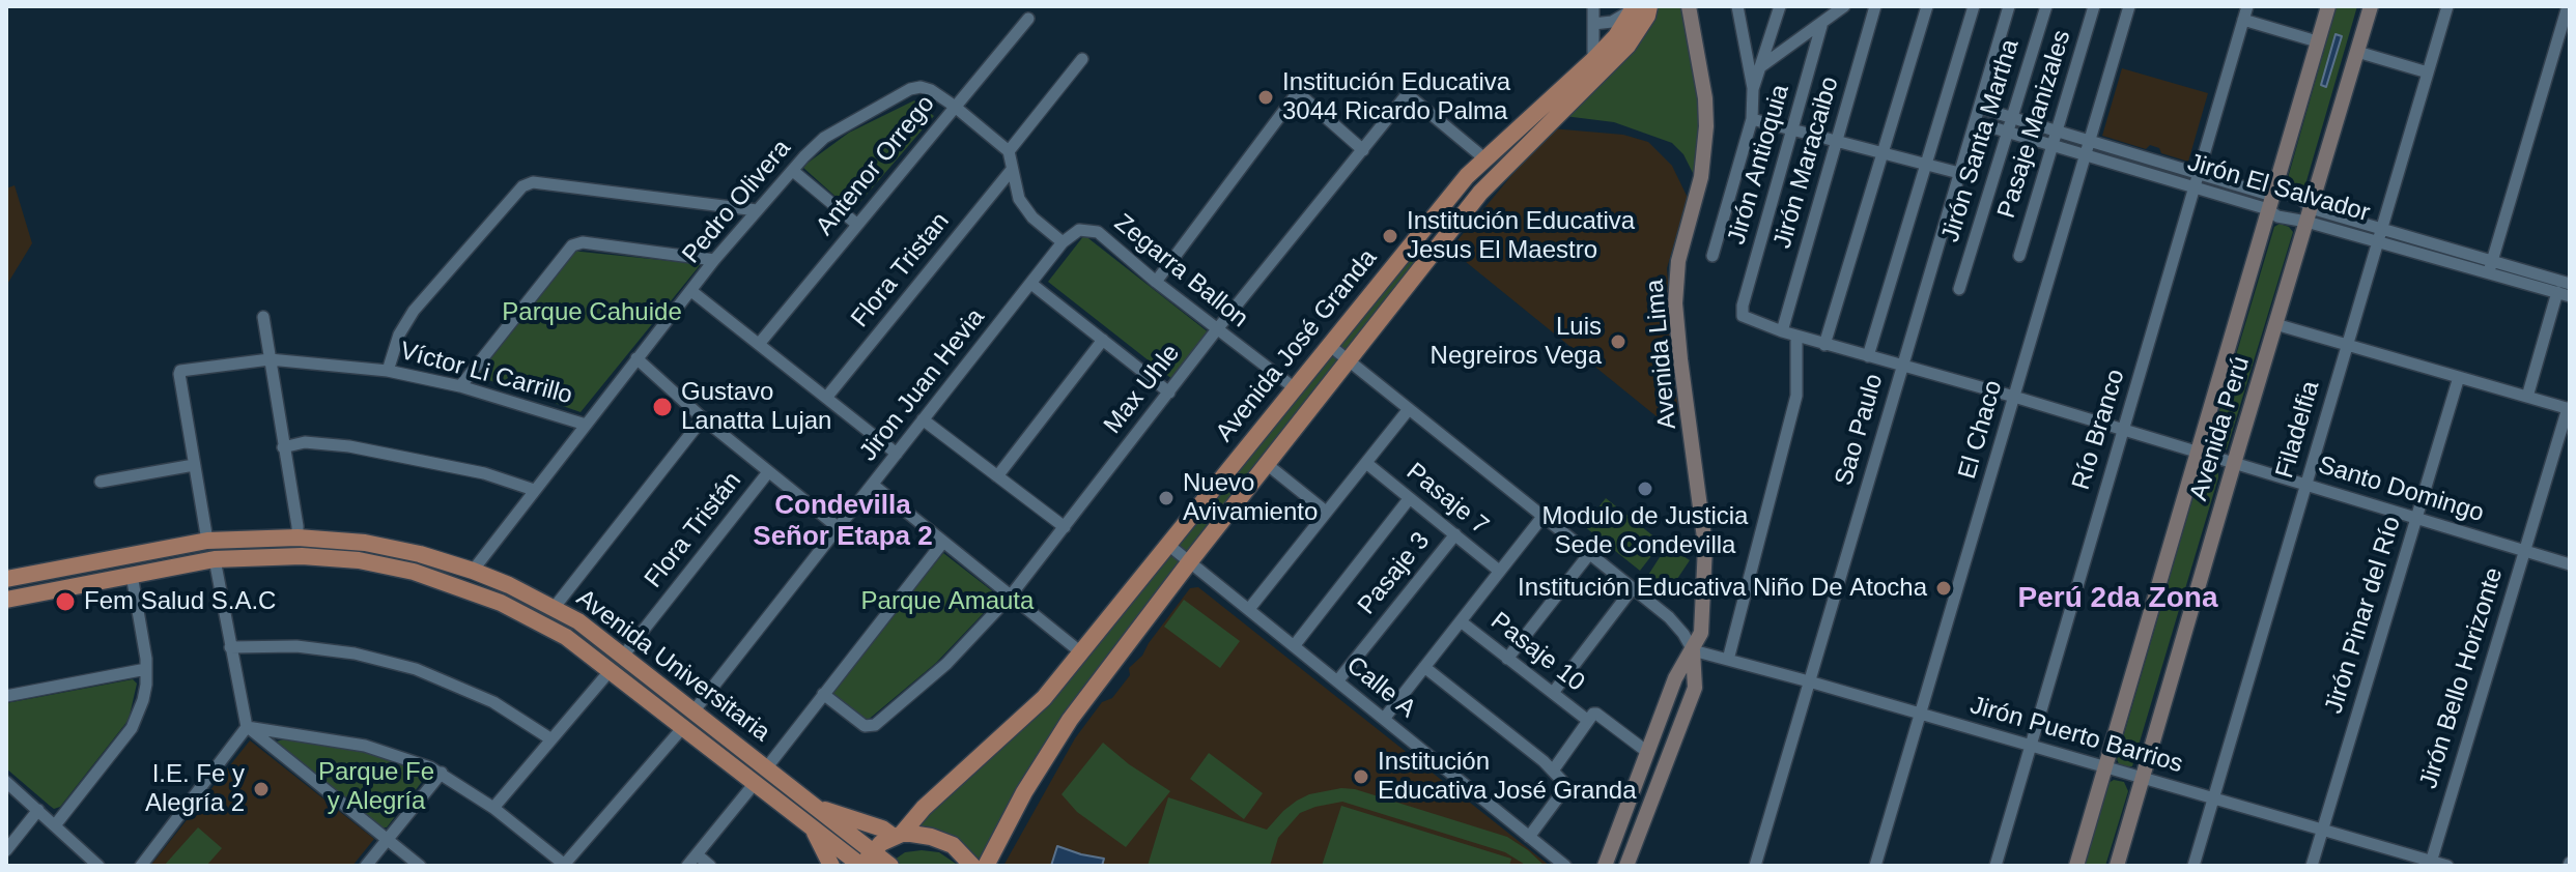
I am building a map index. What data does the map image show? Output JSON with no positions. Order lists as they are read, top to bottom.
{
  "streets": {
    "main road": [
      "Avenida José Granda",
      "Avenida Lima",
      "Avenida Perú",
      "Avenida Universitaria"
    ],
    "street": [
      "Pasaje Manizales",
      "Jirón Santa Martha",
      "Jirón Maracaibo",
      "Jirón Antioquia",
      "Antenor Orrego",
      "Jirón El Salvador",
      "Pedro Olivera",
      "Flora Tristan",
      "Zegarra Ballon",
      "Víctor Li Carrillo",
      "Jiron Juan Hevia",
      "Max Uhle",
      "Sao Paulo",
      "El Chaco",
      "Río Branco",
      "Filadelfia",
      "Santo Domingo",
      "Pasaje 7",
      "Flora Tristán",
      "Pasaje 3",
      "Jirón Pinar del Río",
      "Pasaje 10",
      "Jirón Bello Horizonte",
      "Calle A",
      "Jirón Puerto Barrios"
    ]
  },
  "crossings": [
    ["Pasaje Manizales", "Jirón El Salvador"],
    ["Jirón Santa Martha", "Jirón El Salvador"],
    ["Jirón Maracaibo", "Santo Domingo"],
    ["Jirón Antioquia", "Santo Domingo"],
    ["Antenor Orrego", "Pedro Olivera"],
    ["Jirón El Salvador", "Avenida Perú"],
    ["Jirón El Salvador", "Sao Paulo"],
    ["Jirón El Salvador", "El Chaco"],
    ["Jirón El Salvador", "Río Branco"],
    ["Jirón El Salvador", "Filadelfia"],
    ["Pedro Olivera", "Víctor Li Carrillo"],
    ["Pedro Olivera", "Avenida Universitaria"],
    ["Zegarra Ballon", "Avenida José Granda"],
    ["Zegarra Ballon", "Jiron Juan Hevia"],
    ["Zegarra Ballon", "Max Uhle"],
    ["Avenida José Granda", "Max Uhle"],
    ["Avenida José Granda", "Avenida Universitaria"],
    ["Avenida José Granda", "Calle A"],
    ["Avenida Lima", "Pasaje 10"],
    ["Avenida Lima", "Jirón Puerto Barrios"],
    ["Jiron Juan Hevia", "Avenida Universitaria"],
    ["Avenida Perú", "Santo Domingo"],
    ["Avenida Perú", "Jirón Puerto Barrios"],
    ["Sao Paulo", "Santo Domingo"],
    ["Sao Paulo", "Jirón Puerto Barrios"],
    ["El Chaco", "Santo Domingo"],
    ["El Chaco", "Jirón Puerto Barrios"],
    ["Río Branco", "Santo Domingo"],
    ["Río Branco", "Jirón Puerto Barrios"],
    ["Filadelfia", "Santo Domingo"],
    ["Filadelfia", "Jirón Puerto Barrios"],
    ["Santo Domingo", "Jirón Pinar del Río"],
    ["Santo Domingo", "Jirón Bello Horizonte"],
    ["Pasaje 7", "Pasaje 3"],
    ["Flora Tristán", "Avenida Universitaria"],
    ["Pasaje 3", "Calle A"],
    ["Jirón Pinar del Río", "Jirón Puerto Barrios"],
    ["Jirón Bello Horizonte", "Jirón Puerto Barrios"]
  ],
  "districts": ["Condevilla Señor Etapa 2", "Perú 2da Zona"],
  "parks": ["Parque Cahuide", "Parque Amauta", "Parque Fe y Alegría"],
  "places": [
    "Institución Educativa 3044 Ricardo Palma",
    "Institución Educativa Jesus El Maestro",
    "Luis Negreiros Vega",
    "Gustavo Lanatta Lujan",
    "Modulo de Justicia Sede Condevilla",
    "Nuevo Avivamiento",
    "Institución Educativa Niño De Atocha",
    "Fem Salud S.A.C",
    "Institución Educativa José Granda",
    "I.E. Fe y Alegría 2"
  ]
}
